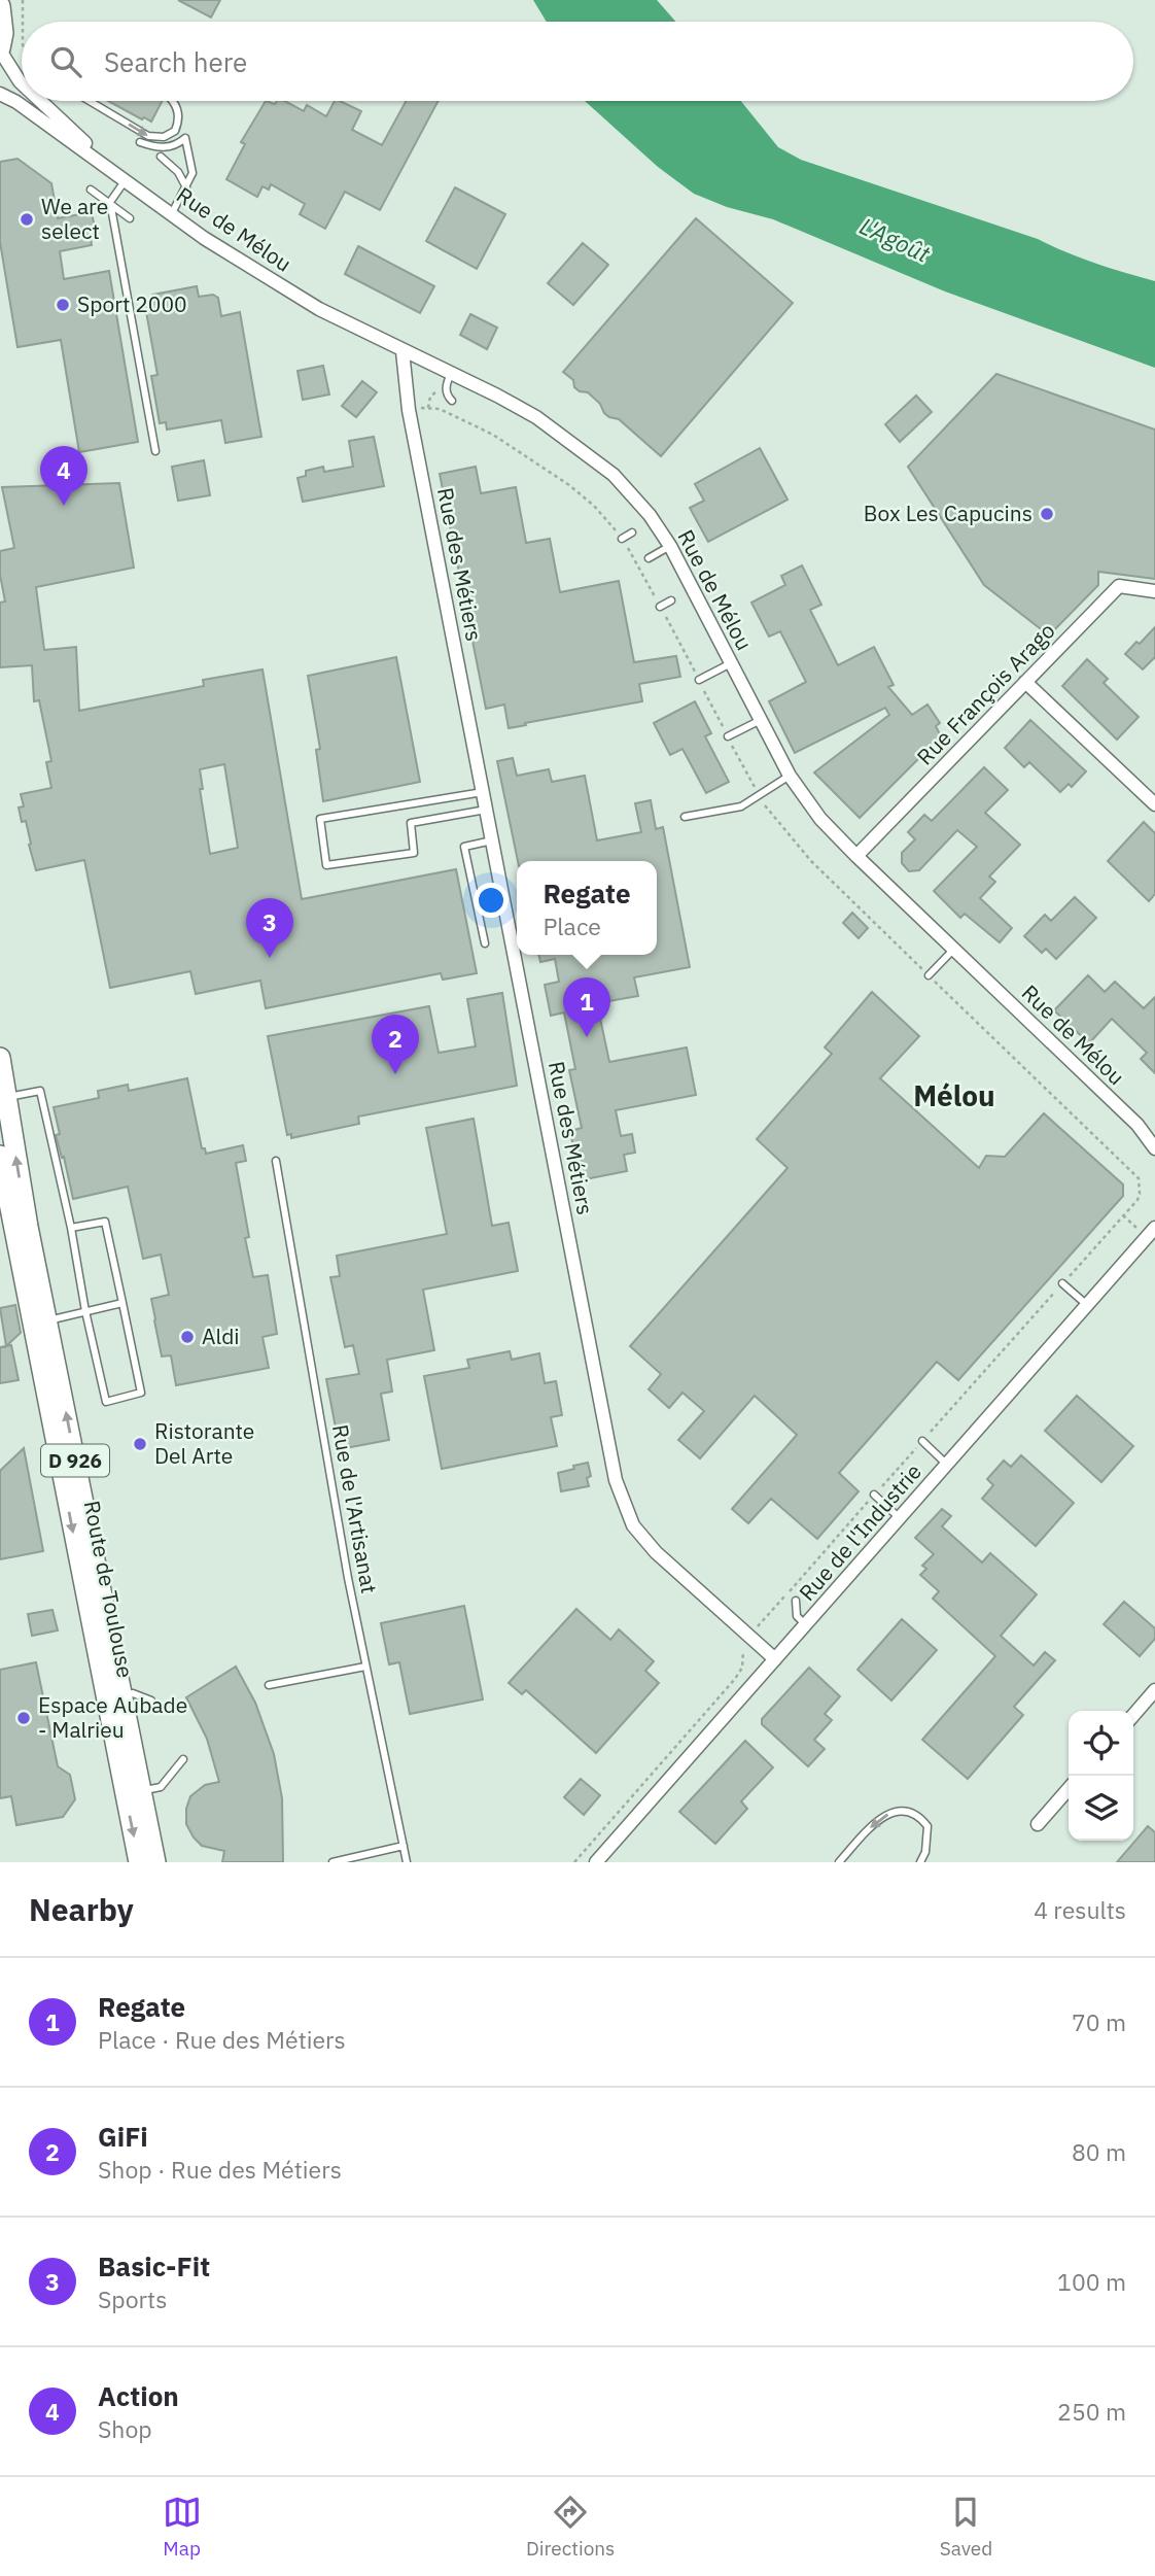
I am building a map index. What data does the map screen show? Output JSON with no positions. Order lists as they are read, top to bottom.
{
  "streets": {
    "main road": ["D 926", "Route de Toulouse"],
    "street": [
      "Rue de Mélou",
      "Rue des Métiers",
      "Rue François Arago",
      "Rue de l'Industrie"
    ],
    "lane": ["Rue de l'Artisanat"]
  },
  "crossings": [
    ["Rue de Mélou", "Rue des Métiers"],
    ["Rue de Mélou", "Rue François Arago"],
    ["Rue des Métiers", "Rue de l'Industrie"],
    ["D 926", "Route de Toulouse"]
  ],
  "districts": ["Mélou"],
  "water": ["L'Agoût"],
  "places": [
    "We are select",
    "Sport 2000",
    "Box Les Capucins",
    "Aldi",
    "Ristorante Del Arte",
    "Espace Aubade - Malrieu"
  ],
  "page": {
    "search": "Search here",
    "pins": [
      "4",
      "3",
      "1",
      "2"
    ],
    "popup": ["Regate", "Place"],
    "heading": ["Nearby", "4 results"],
    "list": [
      {
        "mark": "1",
        "name": "Regate",
        "note": "Place · Rue des Métiers",
        "value": "70 m"
      },
      {
        "mark": "2",
        "name": "GiFi",
        "note": "Shop · Rue des Métiers",
        "value": "80 m"
      },
      {
        "mark": "3",
        "name": "Basic-Fit",
        "note": "Sports",
        "value": "100 m"
      },
      {
        "mark": "4",
        "name": "Action",
        "note": "Shop",
        "value": "250 m"
      }
    ],
    "nav": ["Map", "Directions", "Saved"]
  }
}
